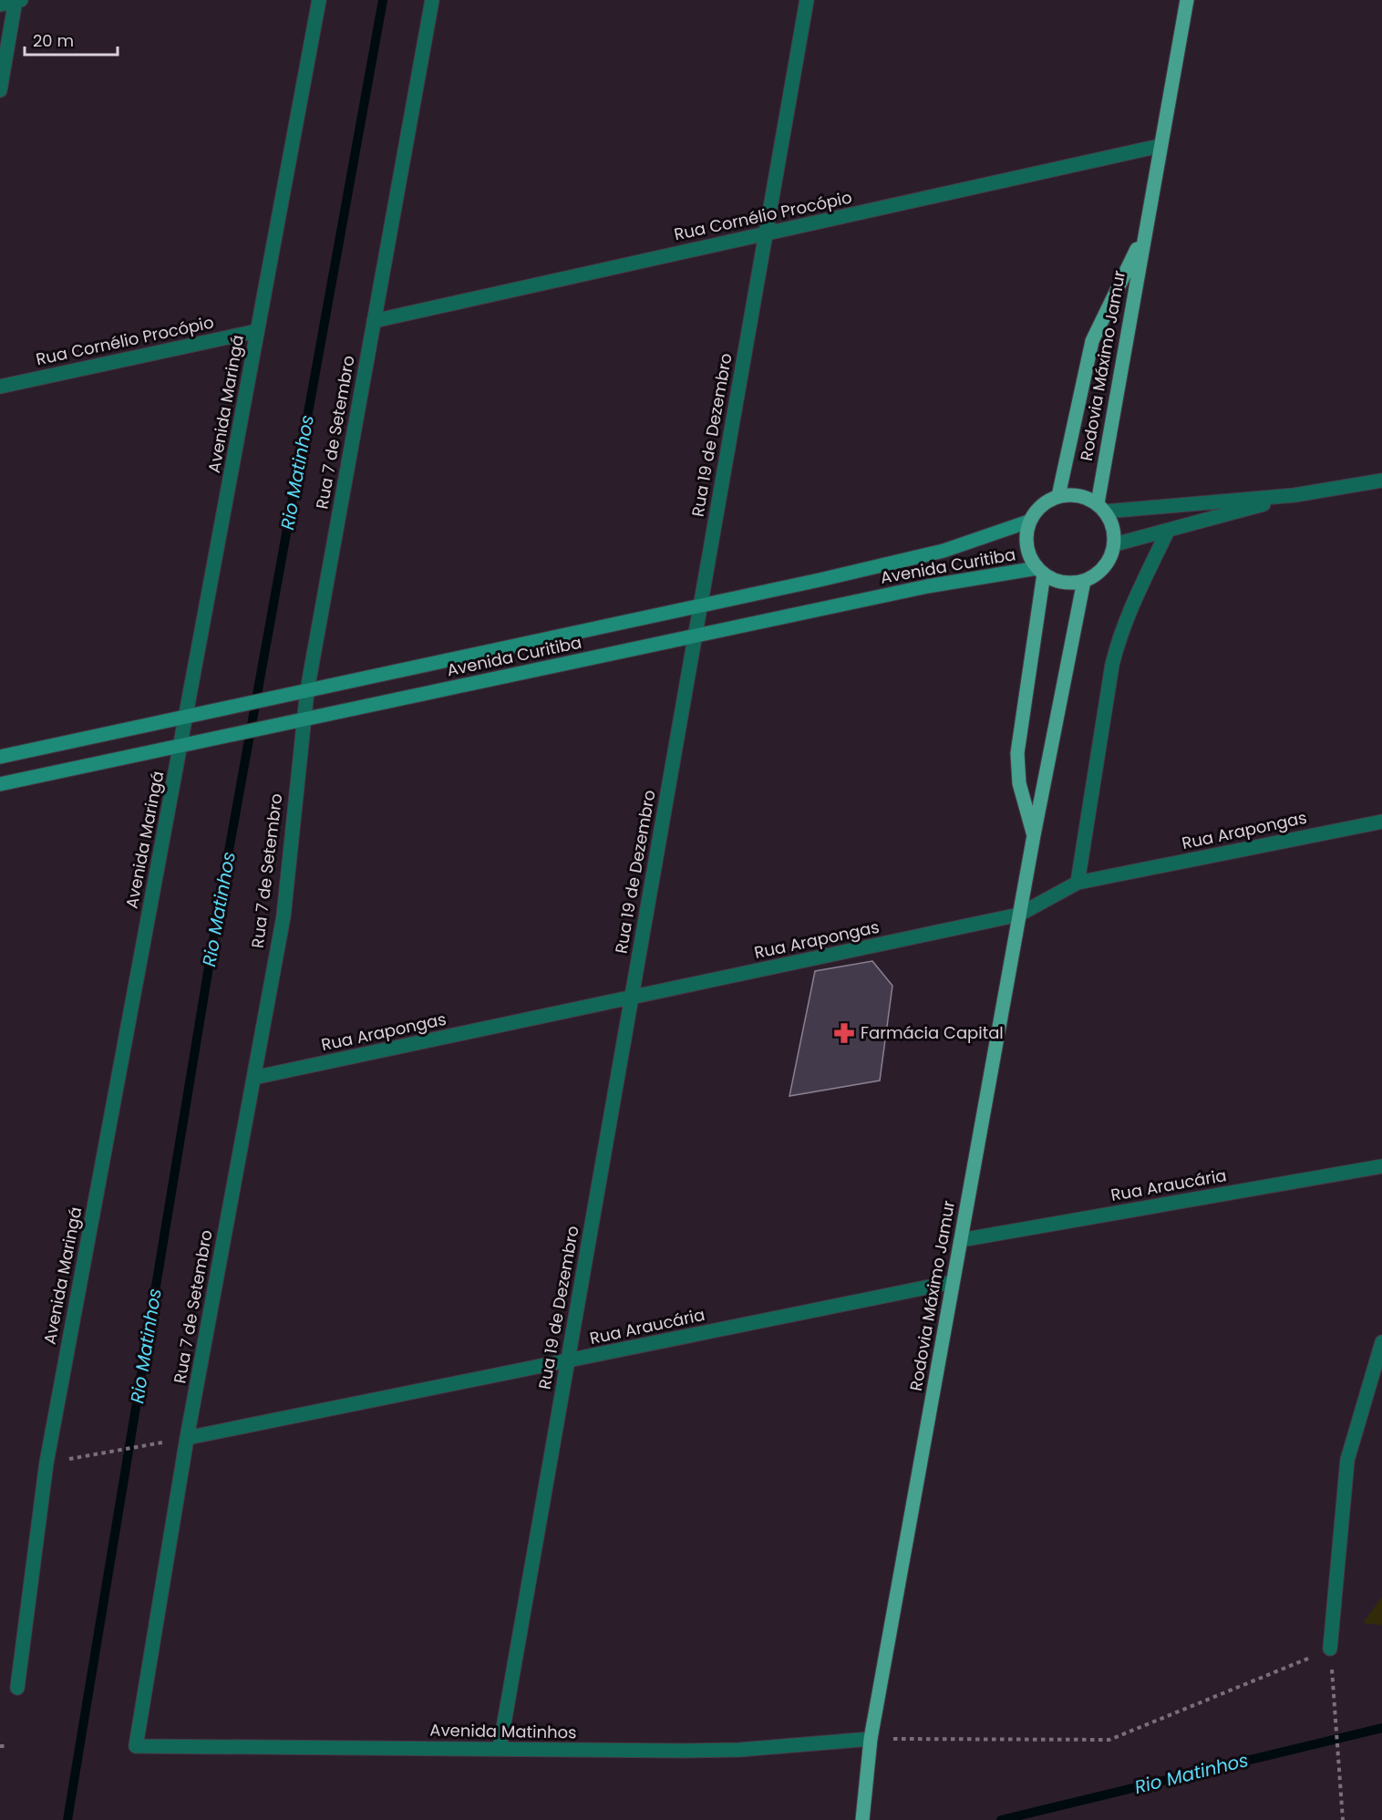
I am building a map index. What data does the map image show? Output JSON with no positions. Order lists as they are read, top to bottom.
{
  "streets": {
    "main road": ["Rodovia Máximo Jamur", "Avenida Curitiba"],
    "street": [
      "Rua Cornélio Procópio",
      "Avenida Maringá",
      "Rua 7 de Setembro",
      "Rua 19 de Dezembro",
      "Rua Arapongas",
      "Rua Araucária",
      "Avenida Matinhos"
    ]
  },
  "crossings": [
    ["Rua Cornélio Procópio", "Rodovia Máximo Jamur"],
    ["Rua Cornélio Procópio", "Avenida Maringá"],
    ["Rua Cornélio Procópio", "Rua 7 de Setembro"],
    ["Rua Cornélio Procópio", "Rua 19 de Dezembro"],
    ["Rodovia Máximo Jamur", "Avenida Curitiba"],
    ["Rodovia Máximo Jamur", "Rua Arapongas"],
    ["Rodovia Máximo Jamur", "Rua Araucária"],
    ["Rodovia Máximo Jamur", "Avenida Matinhos"],
    ["Avenida Maringá", "Avenida Curitiba"],
    ["Rua 7 de Setembro", "Avenida Curitiba"],
    ["Rua 7 de Setembro", "Rua Arapongas"],
    ["Rua 7 de Setembro", "Rua Araucária"],
    ["Rua 7 de Setembro", "Avenida Matinhos"],
    ["Rua 19 de Dezembro", "Avenida Curitiba"],
    ["Rua 19 de Dezembro", "Rua Arapongas"],
    ["Rua 19 de Dezembro", "Rua Araucária"],
    ["Rua 19 de Dezembro", "Avenida Matinhos"]
  ],
  "water": ["Rio Matinhos"],
  "places": {
    "pharmacy": ["Farmácia Capital"]
  },
  "scale_bar": "20 m"
}
